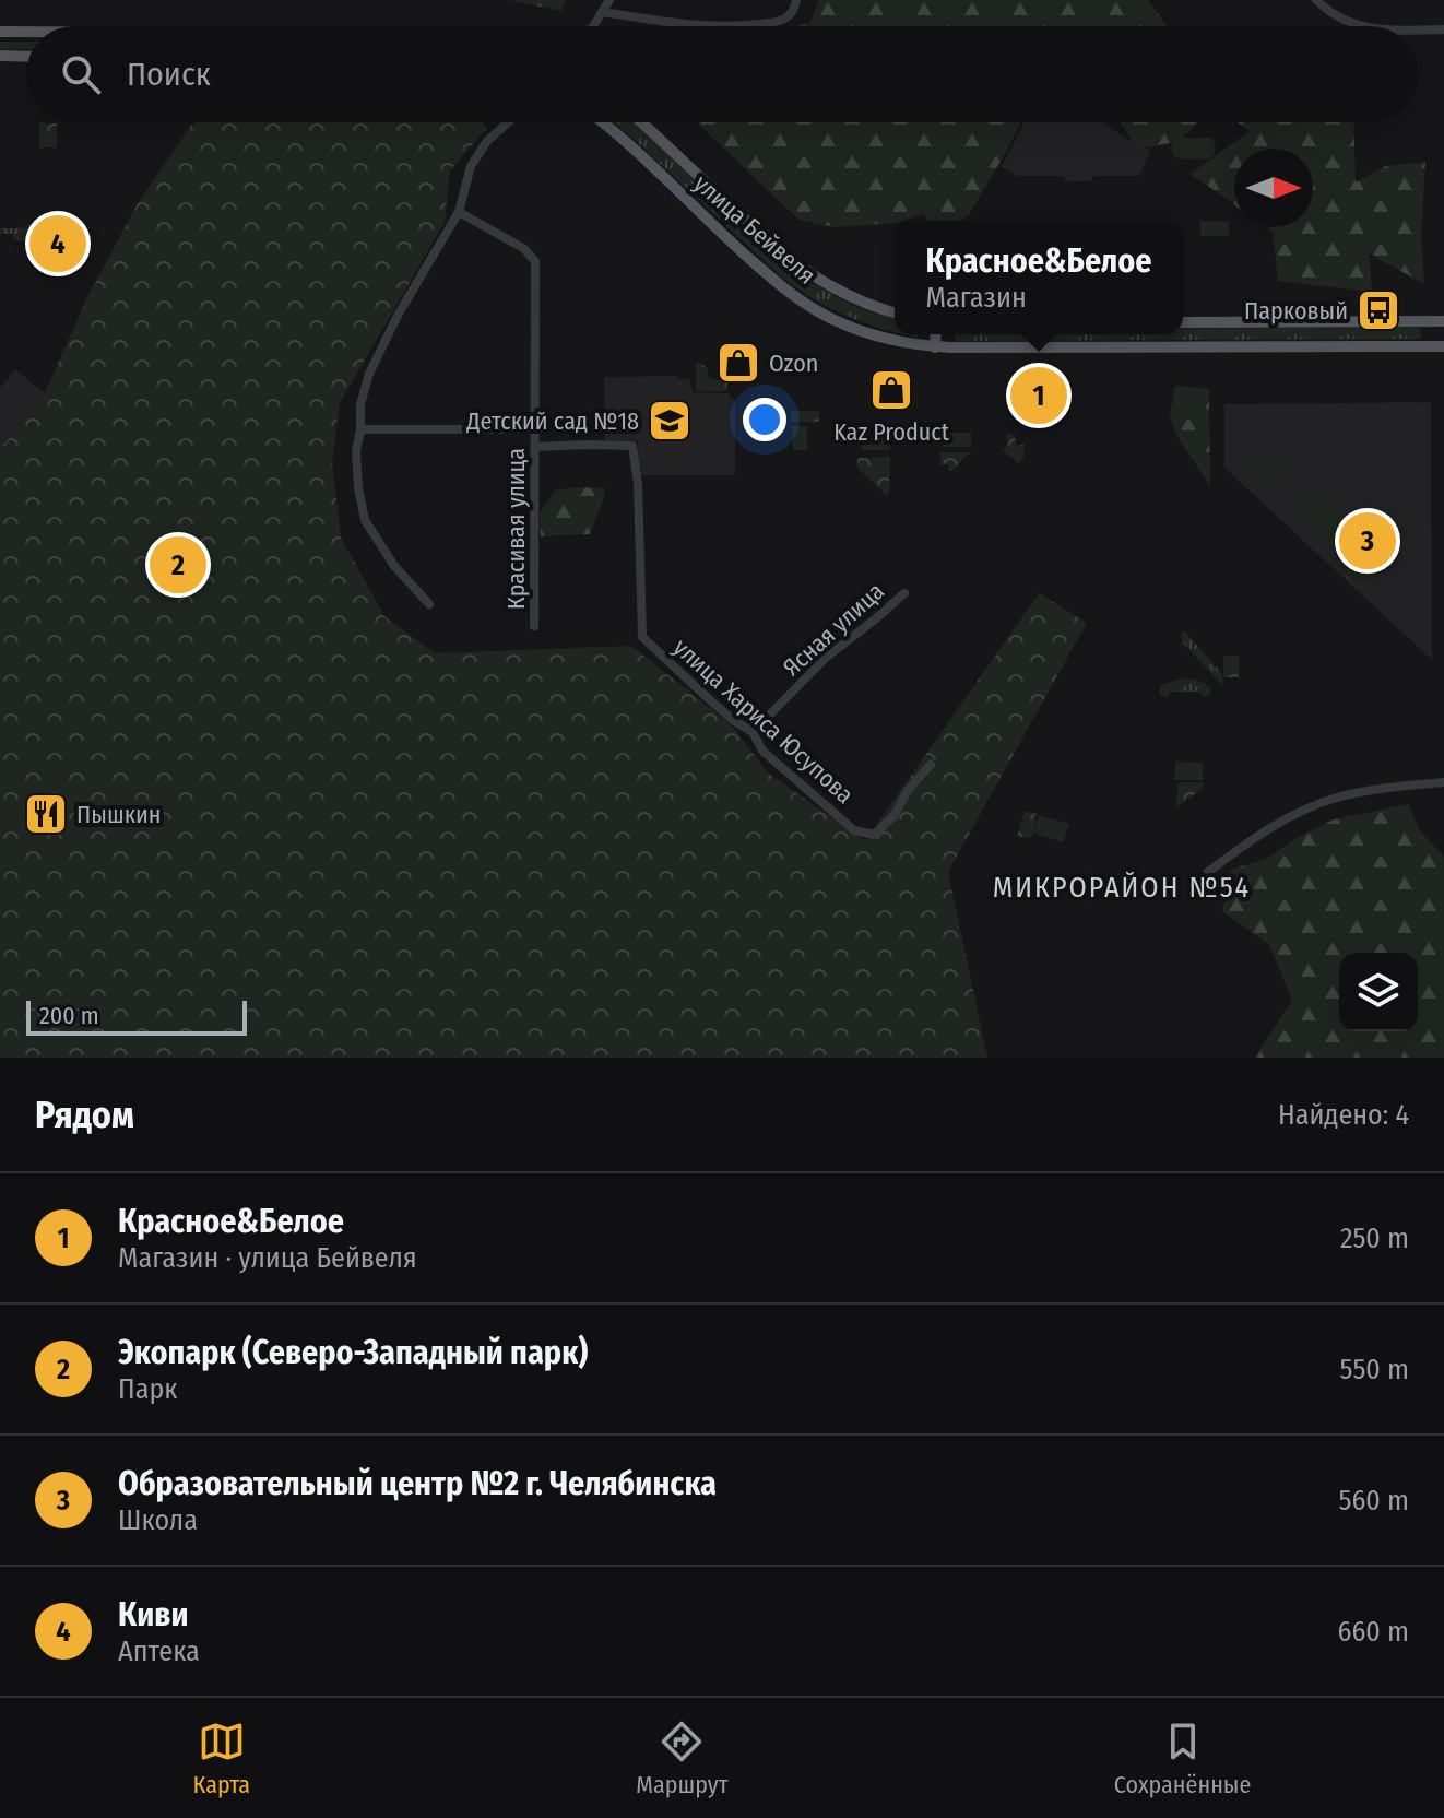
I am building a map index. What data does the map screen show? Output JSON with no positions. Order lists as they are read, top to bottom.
{
  "streets": {
    "main road": ["улица Бейвеля"],
    "street": ["Красивая улица", "Ясная улица", "улица Хариса Юсупова"]
  },
  "crossings": [
    ["Красивая улица", "улица Хариса Юсупова"],
    ["Ясная улица", "улица Хариса Юсупова"]
  ],
  "districts": ["МИКРОРАЙОН №54"],
  "places": {
    "bus stop": ["Парковый"],
    "shop": ["Ozon", "Kaz Product"],
    "school or university": ["Детский сaд №18"],
    "restaurant": ["Пышкин"]
  },
  "scale_bar": "200 m",
  "north": "right",
  "page": {
    "search": "Поиск",
    "pins": [
      "4",
      "1",
      "3",
      "2"
    ],
    "popup": ["Красное&Белое", "Магазин"],
    "scale": "200 m",
    "heading": ["Рядом", "Найдено: 4"],
    "list": [
      {
        "mark": "1",
        "name": "Красное&Белое",
        "note": "Магазин · улица Бейвеля",
        "value": "250 m"
      },
      {
        "mark": "2",
        "name": "Экопарк (Северо-Западный парк)",
        "note": "Парк",
        "value": "550 m"
      },
      {
        "mark": "3",
        "name": "Образовательный центр №2 г. Челябинска",
        "note": "Школа",
        "value": "560 m"
      },
      {
        "mark": "4",
        "name": "Киви",
        "note": "Аптека",
        "value": "660 m"
      }
    ],
    "nav": ["Карта", "Маршрут", "Сохранённые"]
  }
}
